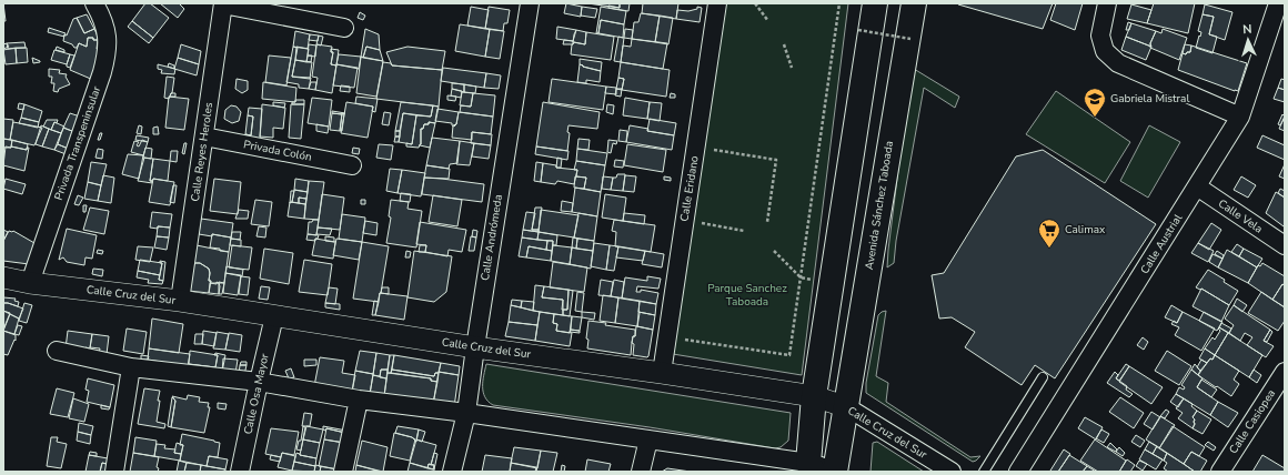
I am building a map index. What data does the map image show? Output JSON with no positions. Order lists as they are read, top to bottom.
{
  "streets": {
    "main road": ["Avenida Sánchez Taboada"],
    "street": [
      "Privada Transpeninsular",
      "Privada Colón",
      "Calle Reyes Heroles",
      "Calle Eridano",
      "Calle Vela",
      "Calle Andrómeda",
      "Calle Austrial",
      "Calle Cruz del Sur",
      "Calle Osa Mayor",
      "Calle Casiopea"
    ]
  },
  "crossings": [
    ["Privada Transpeninsular", "Calle Cruz del Sur"],
    ["Privada Colón", "Calle Reyes Heroles"],
    ["Calle Reyes Heroles", "Calle Cruz del Sur"],
    ["Calle Eridano", "Calle Cruz del Sur"],
    ["Avenida Sánchez Taboada", "Calle Cruz del Sur"],
    ["Calle Vela", "Calle Austrial"],
    ["Calle Andrómeda", "Calle Cruz del Sur"],
    ["Calle Cruz del Sur", "Calle Osa Mayor"]
  ],
  "parks": ["Parque Sanchez Taboada"],
  "places": {
    "school or university": ["Gabriela Mistral"],
    "supermarket": ["Calimax"]
  },
  "north": "top"
}
